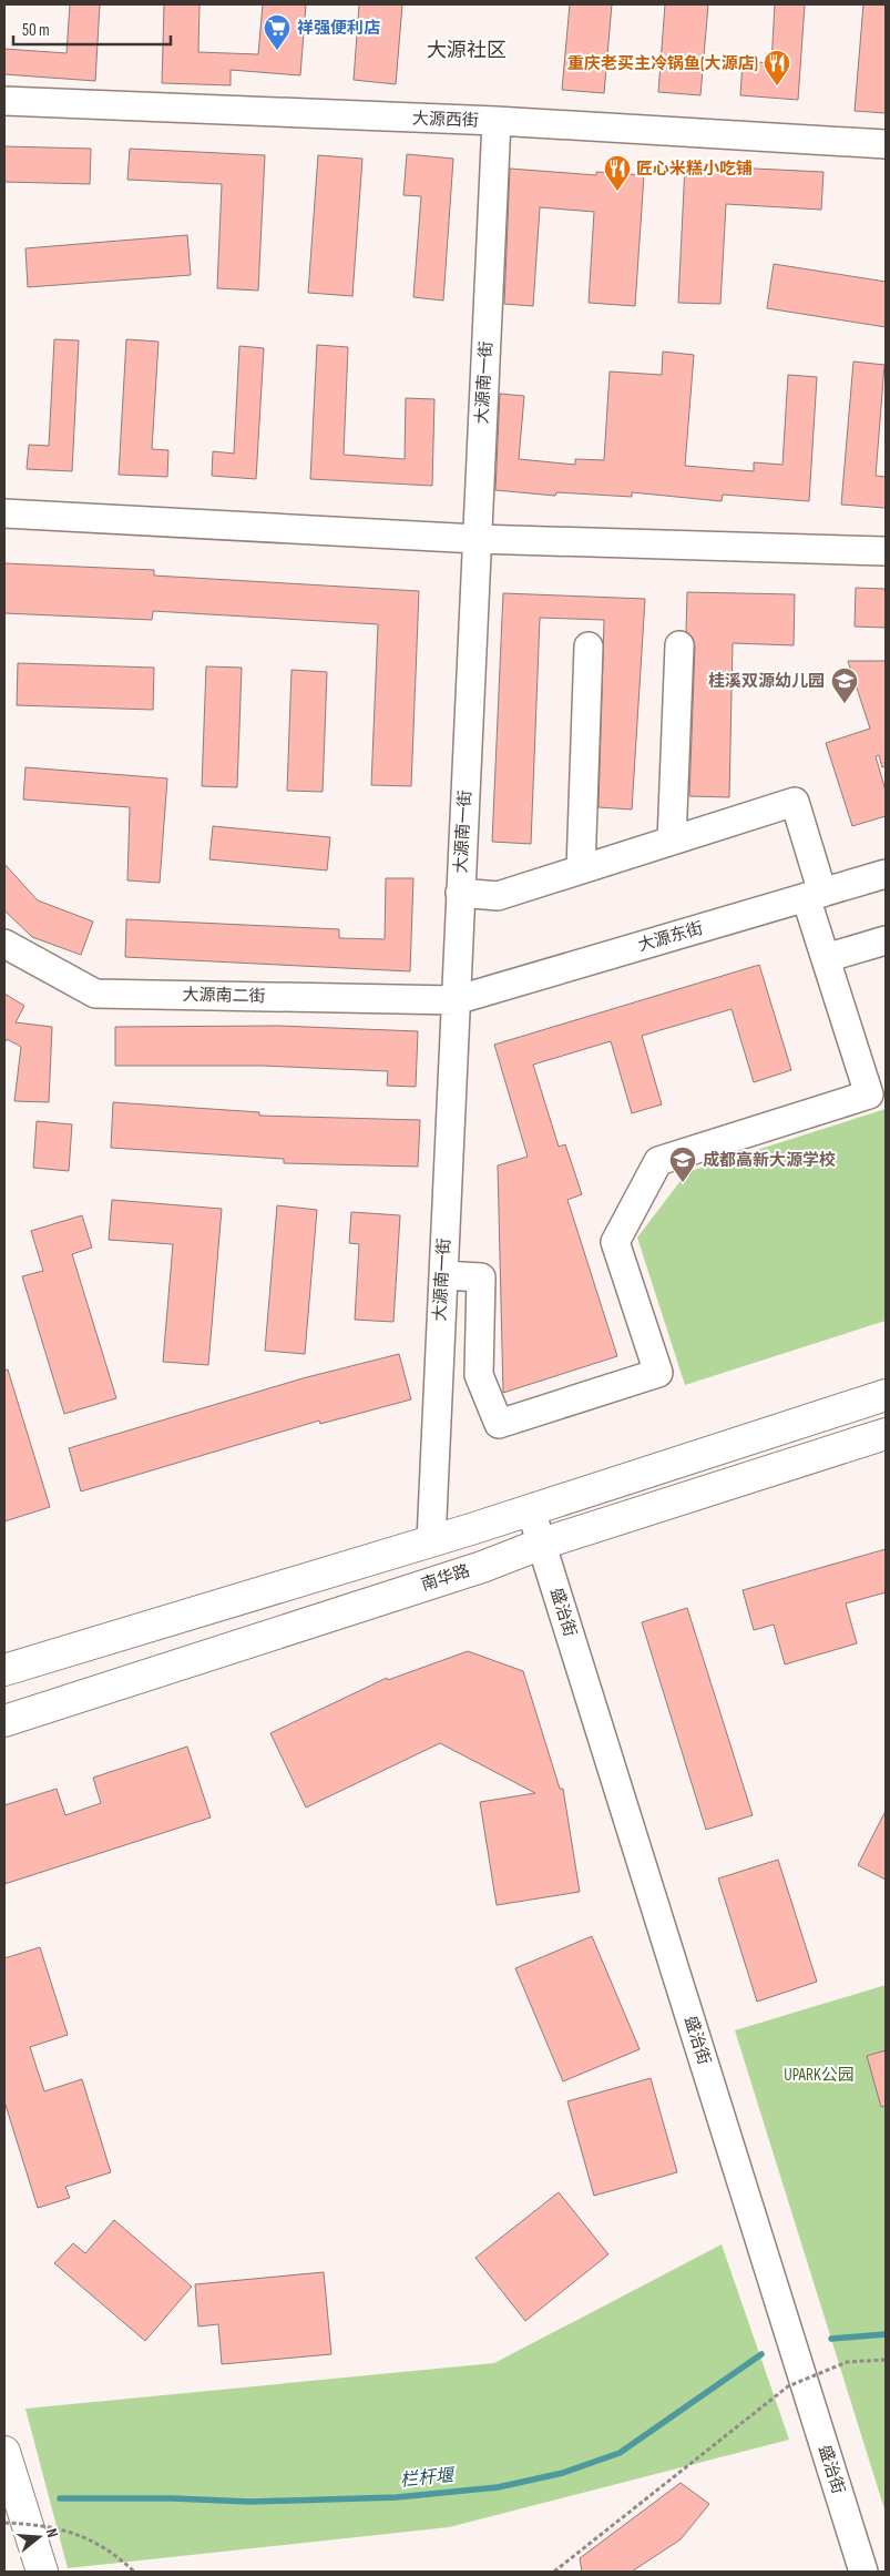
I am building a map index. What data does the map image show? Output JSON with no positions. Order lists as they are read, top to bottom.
{
  "streets": {
    "main road": ["南华路"],
    "street": [
      "大源西街",
      "大源南一街",
      "大源东街",
      "大源南二街",
      "盛治街"
    ]
  },
  "crossings": [
    ["大源西街", "大源南一街"],
    ["大源南一街", "大源东街"],
    ["大源南一街", "大源南二街"],
    ["大源东街", "大源南二街"],
    ["南华路", "盛治街"]
  ],
  "districts": ["大源社区"],
  "water": ["栏杆堰"],
  "parks": ["UPARK公园"],
  "places": {
    "supermarket": ["祥强便利店"],
    "restaurant": ["重庆老买主冷锅鱼(大源店)", "匠心米糕小吃铺"],
    "school or university": ["桂溪双源幼儿园", "成都高新大源学校"]
  },
  "scale_bar": "50 m",
  "north": "right"
}
